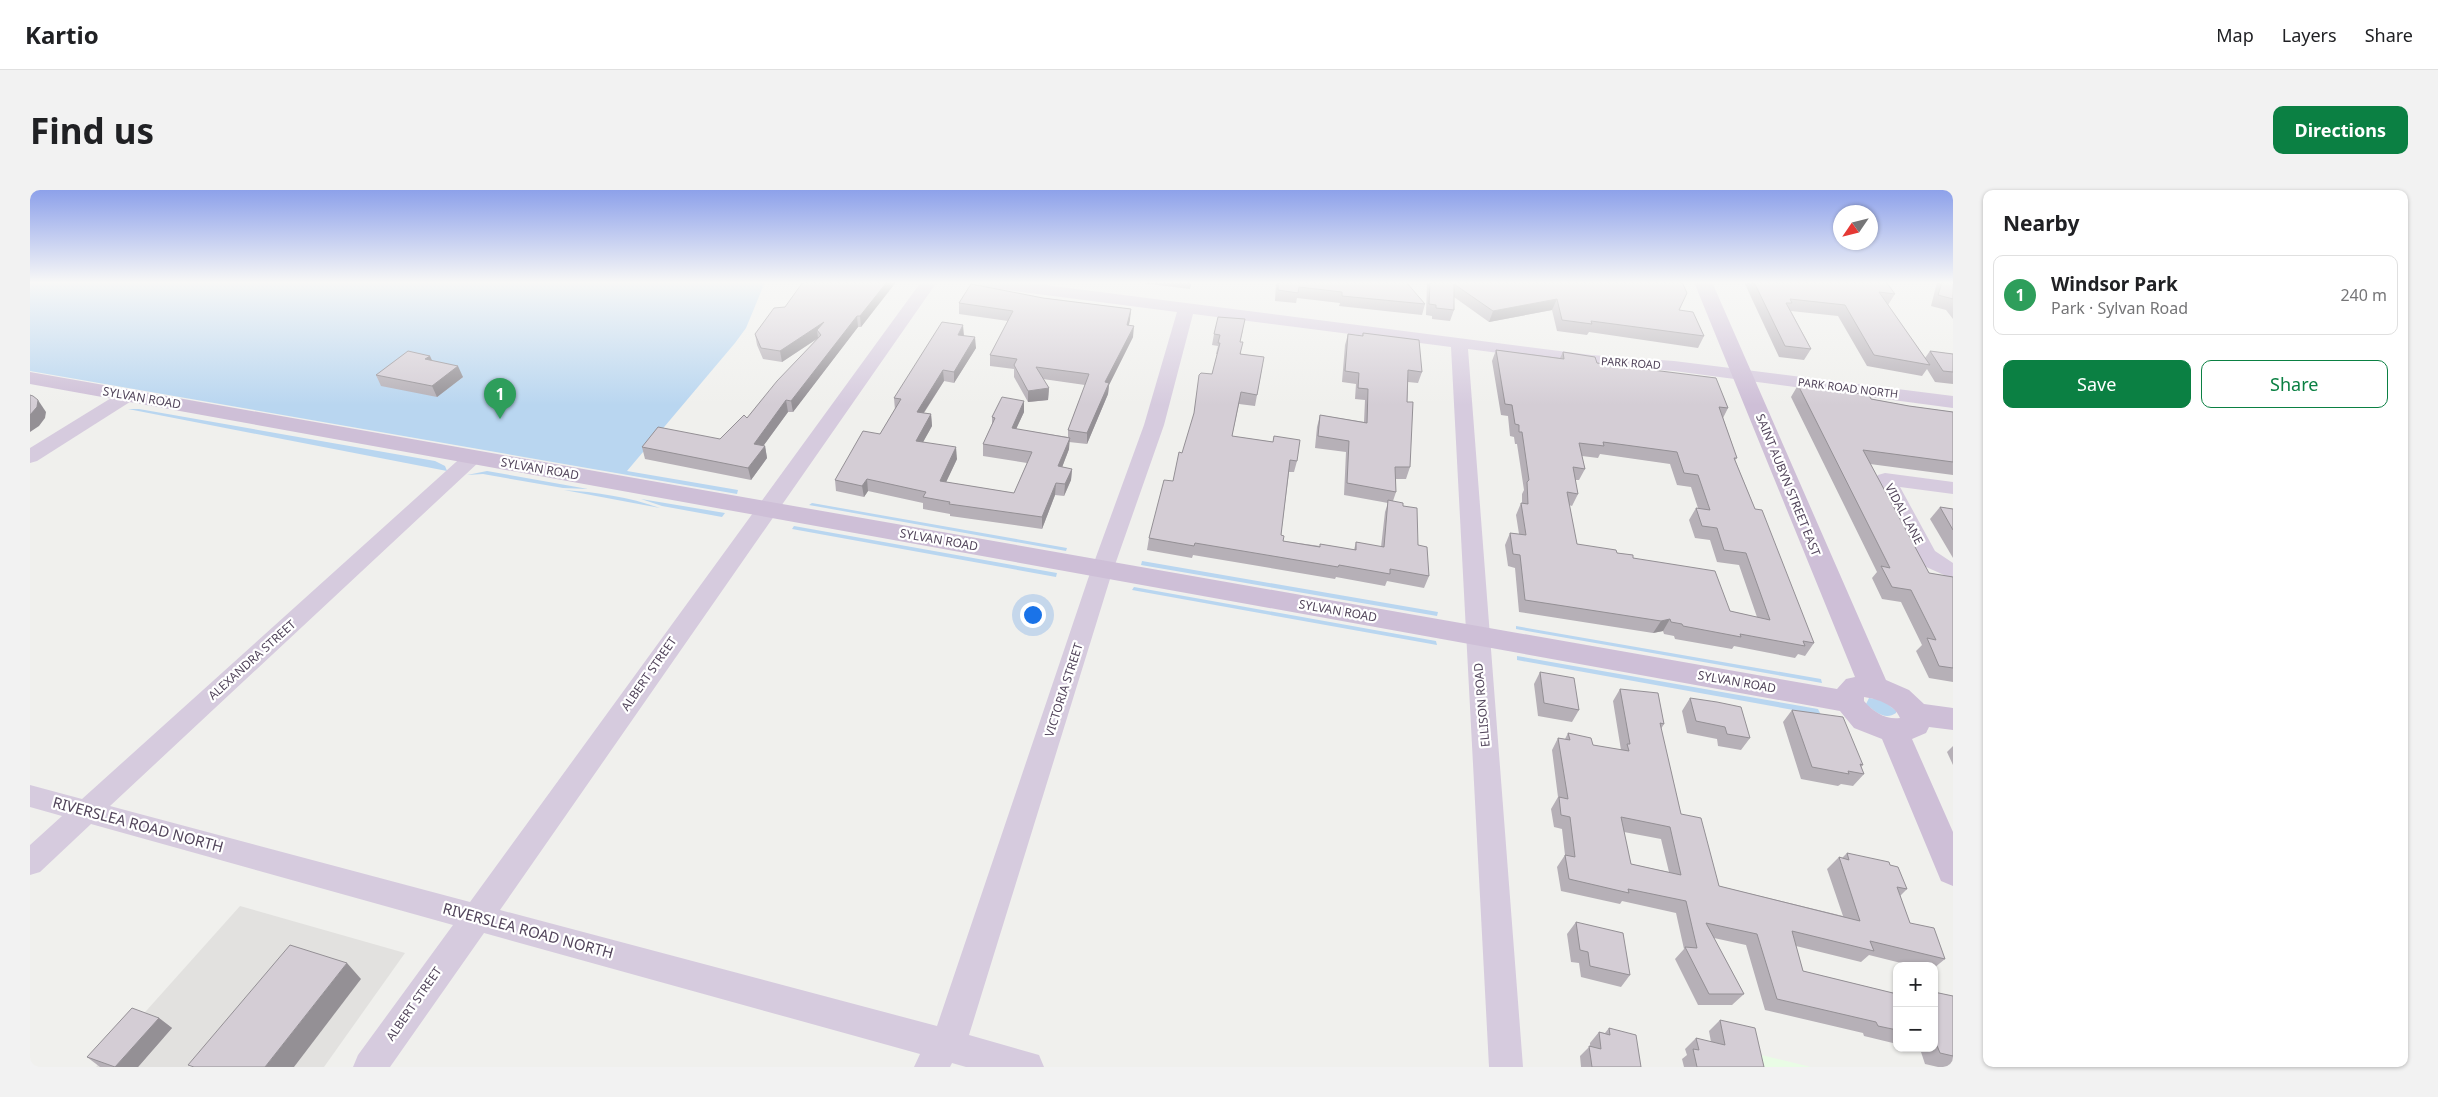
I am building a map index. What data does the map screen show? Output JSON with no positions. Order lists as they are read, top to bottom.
{
  "streets": {
    "street": [
      "PARK ROAD",
      "PARK ROAD NORTH",
      "SYLVAN ROAD",
      "SAINT AUBYN STREET EAST",
      "VIDAL LANE",
      "ALEXANDRA STREET",
      "ALBERT STREET",
      "VICTORIA STREET",
      "ELLISON ROAD",
      "RIVERSLEA ROAD NORTH"
    ]
  },
  "crossings": [
    ["PARK ROAD", "PARK ROAD NORTH"],
    ["PARK ROAD", "SAINT AUBYN STREET EAST"],
    ["PARK ROAD", "ELLISON ROAD"],
    ["PARK ROAD NORTH", "SAINT AUBYN STREET EAST"],
    ["SYLVAN ROAD", "ALEXANDRA STREET"],
    ["SYLVAN ROAD", "ALBERT STREET"],
    ["SYLVAN ROAD", "VICTORIA STREET"],
    ["SYLVAN ROAD", "ELLISON ROAD"],
    ["ALEXANDRA STREET", "RIVERSLEA ROAD NORTH"],
    ["ALBERT STREET", "RIVERSLEA ROAD NORTH"],
    ["VICTORIA STREET", "RIVERSLEA ROAD NORTH"]
  ],
  "north": "bottom left",
  "page": {
    "header": "Kartio",
    "nav": ["Map", "Layers", "Share"],
    "buttons": [
      "Directions",
      ["Save", "Share"]
    ],
    "title": "Find us",
    "heading": "Nearby",
    "list": [
      {
        "mark": "1",
        "name": "Windsor Park",
        "note": "Park · Sylvan Road",
        "value": "240 m"
      }
    ],
    "pins": "1",
    "map_buttons": ["+", "−"]
  }
}
